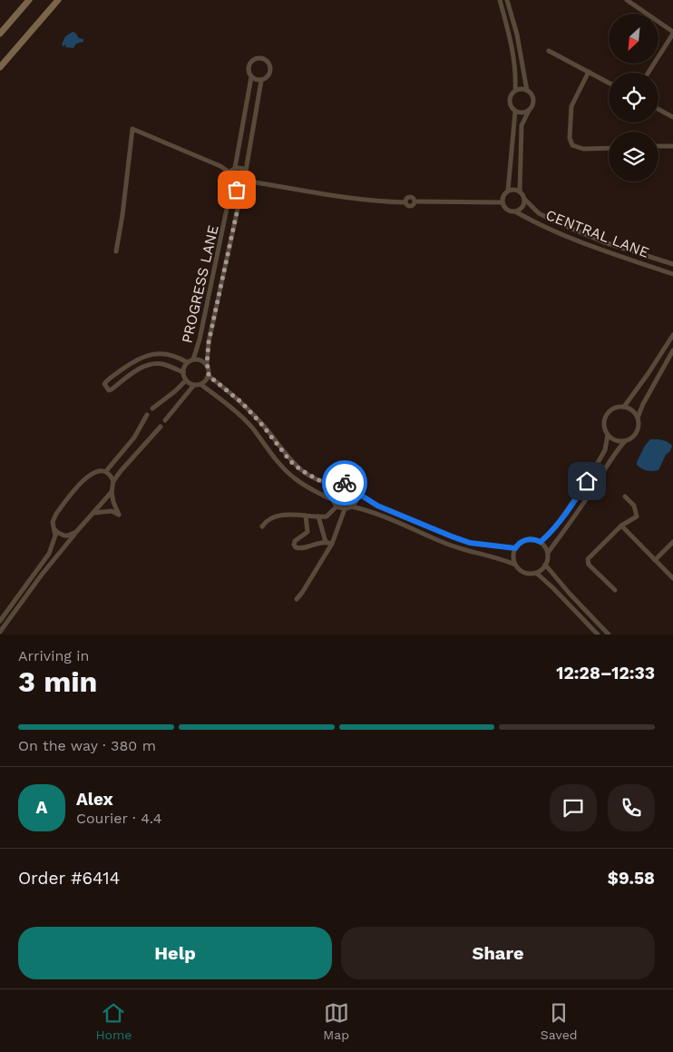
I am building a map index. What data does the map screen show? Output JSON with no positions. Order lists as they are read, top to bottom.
{
  "streets": {
    "street": ["CENTRAL LANE", "PROGRESS LANE"]
  },
  "north": "bottom left",
  "page": {
    "heading": ["3 min", "Arriving in", "12:28–12:33"],
    "panel": [
      "Alex",
      "Courier · 4.4",
      "Order #6414",
      "$9.58"
    ],
    "bar": "On the way · 380 m",
    "round": "A",
    "buttons": ["Help", "Share"],
    "tabs": ["Home", "Map", "Saved"]
  }
}
